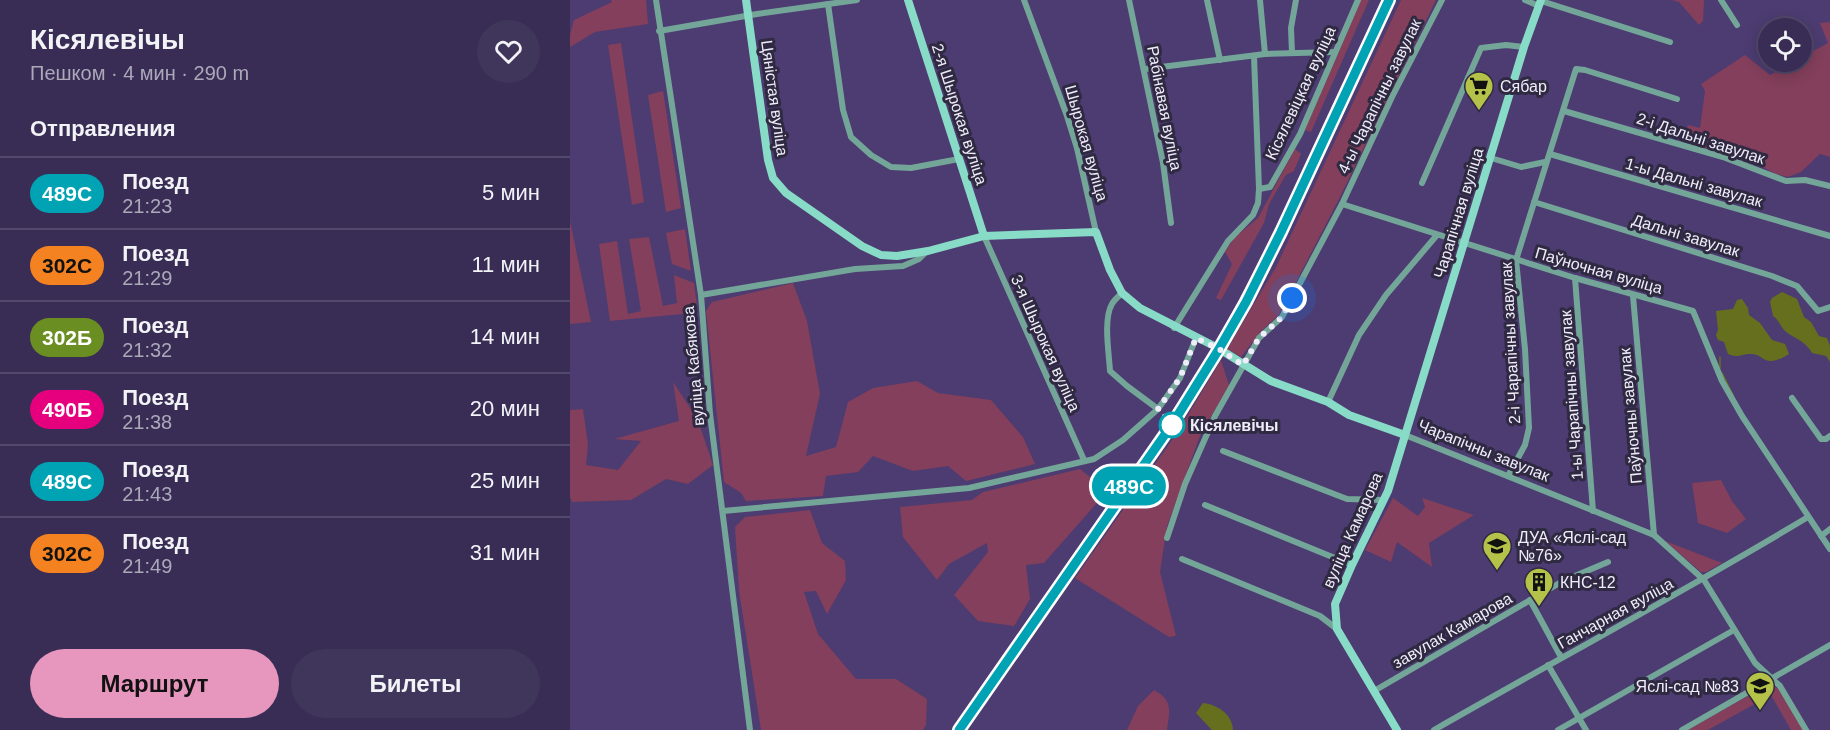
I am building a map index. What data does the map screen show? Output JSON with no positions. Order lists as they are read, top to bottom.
{
  "streets": {
    "street": [
      "Кісялевіцкая вуліца",
      "4-ы Чарапічны завулак",
      "Цяністая вуліца",
      "Рабінавая вуліца",
      "2-я Шырокая вуліца",
      "2-і Дальні завулак",
      "Шырокая вуліца",
      "1-ы Дальні завулак",
      "Чарапічная вуліца",
      "Дальні завулак",
      "Паўночная вуліца",
      "3-я Шырокая вуліца",
      "2-і Чарапічны завулак",
      "вуліца Кабякова",
      "1-ы Чарапічны завулак",
      "Паўночны завулак",
      "Чарапічны завулак",
      "вуліца Камарова",
      "Ганчарная вуліца",
      "завулак Камарова"
    ]
  },
  "crossings": [
    ["4-ы Чарапічны завулак", "Шырокая вуліца"],
    ["4-ы Чарапічны завулак", "Чарапічны завулак"],
    ["Цяністая вуліца", "2-я Шырокая вуліца"],
    ["Цяністая вуліца", "Шырокая вуліца"],
    ["Цяністая вуліца", "3-я Шырокая вуліца"],
    ["2-я Шырокая вуліца", "3-я Шырокая вуліца"],
    ["2-і Дальні завулак", "2-і Чарапічны завулак"],
    ["Шырокая вуліца", "Чарапічны завулак"],
    ["1-ы Дальні завулак", "2-і Чарапічны завулак"],
    ["Чарапічная вуліца", "Паўночная вуліца"],
    ["Чарапічная вуліца", "Чарапічны завулак"],
    ["Чарапічная вуліца", "вуліца Камарова"],
    ["Дальні завулак", "2-і Чарапічны завулак"],
    ["Паўночная вуліца", "2-і Чарапічны завулак"],
    ["Паўночная вуліца", "1-ы Чарапічны завулак"],
    ["Паўночная вуліца", "Паўночны завулак"],
    ["Паўночная вуліца", "Ганчарная вуліца"],
    ["2-і Чарапічны завулак", "Чарапічны завулак"],
    ["1-ы Чарапічны завулак", "Чарапічны завулак"],
    ["Паўночны завулак", "Чарапічны завулак"],
    ["Чарапічны завулак", "вуліца Камарова"],
    ["Чарапічны завулак", "Ганчарная вуліца"]
  ],
  "places": {
    "supermarket": ["Сябар"],
    "other": ["Кісялевічы"],
    "school or university": ["ДУА «Яслі-сад №76»", "Яслі-сад №83"],
    "building": ["КНС-12"]
  },
  "page": {
    "heading": [
      ["Кісялевічы", "Пешком · 4 мин · 290 m"],
      "Отправления"
    ],
    "on_map": "489С",
    "list": [
      {
        "mark": "489С",
        "name": "Поезд",
        "note": "21:23",
        "value": "5 мин"
      },
      {
        "mark": "302С",
        "name": "Поезд",
        "note": "21:29",
        "value": "11 мин"
      },
      {
        "mark": "302Б",
        "name": "Поезд",
        "note": "21:32",
        "value": "14 мин"
      },
      {
        "mark": "490Б",
        "name": "Поезд",
        "note": "21:38",
        "value": "20 мин"
      },
      {
        "mark": "489С",
        "name": "Поезд",
        "note": "21:43",
        "value": "25 мин"
      },
      {
        "mark": "302С",
        "name": "Поезд",
        "note": "21:49",
        "value": "31 мин"
      }
    ],
    "buttons": ["Маршрут", "Билеты"]
  }
}
